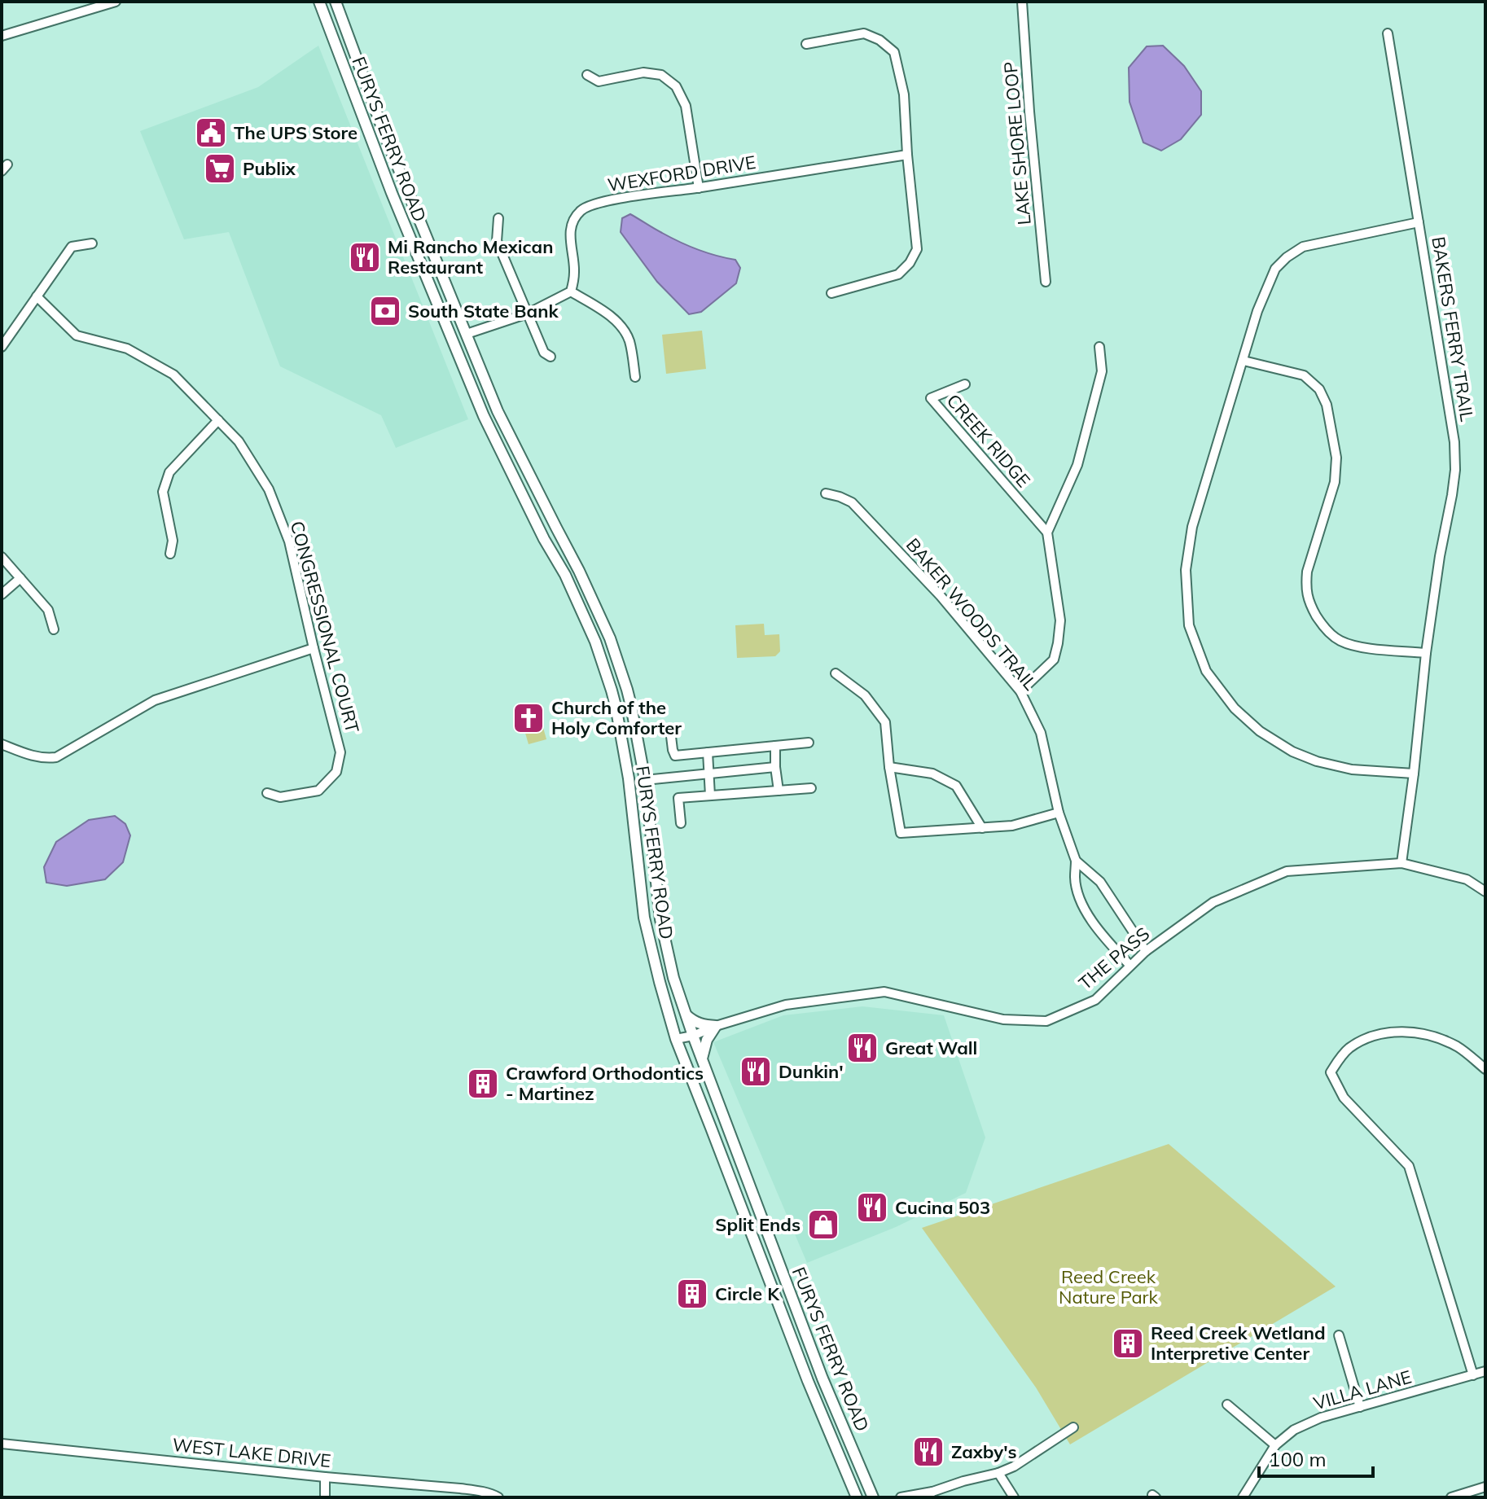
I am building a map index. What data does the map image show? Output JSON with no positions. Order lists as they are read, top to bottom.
{
  "streets": {
    "main road": ["FURYS FERRY ROAD"],
    "street": [
      "LAKE SHORE LOOP",
      "WEXFORD DRIVE",
      "BAKERS FERRY TRAIL",
      "CREEK RIDGE",
      "BAKER WOODS TRAIL",
      "CONGRESSIONAL COURT",
      "THE PASS",
      "VILLA LANE",
      "WEST LAKE DRIVE"
    ]
  },
  "crossings": [
    ["FURYS FERRY ROAD", "THE PASS"],
    ["BAKERS FERRY TRAIL", "THE PASS"],
    ["BAKER WOODS TRAIL", "THE PASS"]
  ],
  "parks": ["Reed Creek Nature Park"],
  "places": {
    "public building": ["The UPS Store"],
    "supermarket": ["Publix"],
    "restaurant": [
      "Mi Rancho Mexican Restaurant",
      "Great Wall",
      "Dunkin'",
      "Cucina 503",
      "Zaxby's"
    ],
    "bank": ["South State Bank"],
    "church": ["Church of the Holy Comforter"],
    "building": ["Crawford Orthodontics - Martinez", "Circle K", "Reed Creek Wetland Interpretive Center"],
    "shop": ["Split Ends"]
  },
  "scale_bar": "100 m"
}
